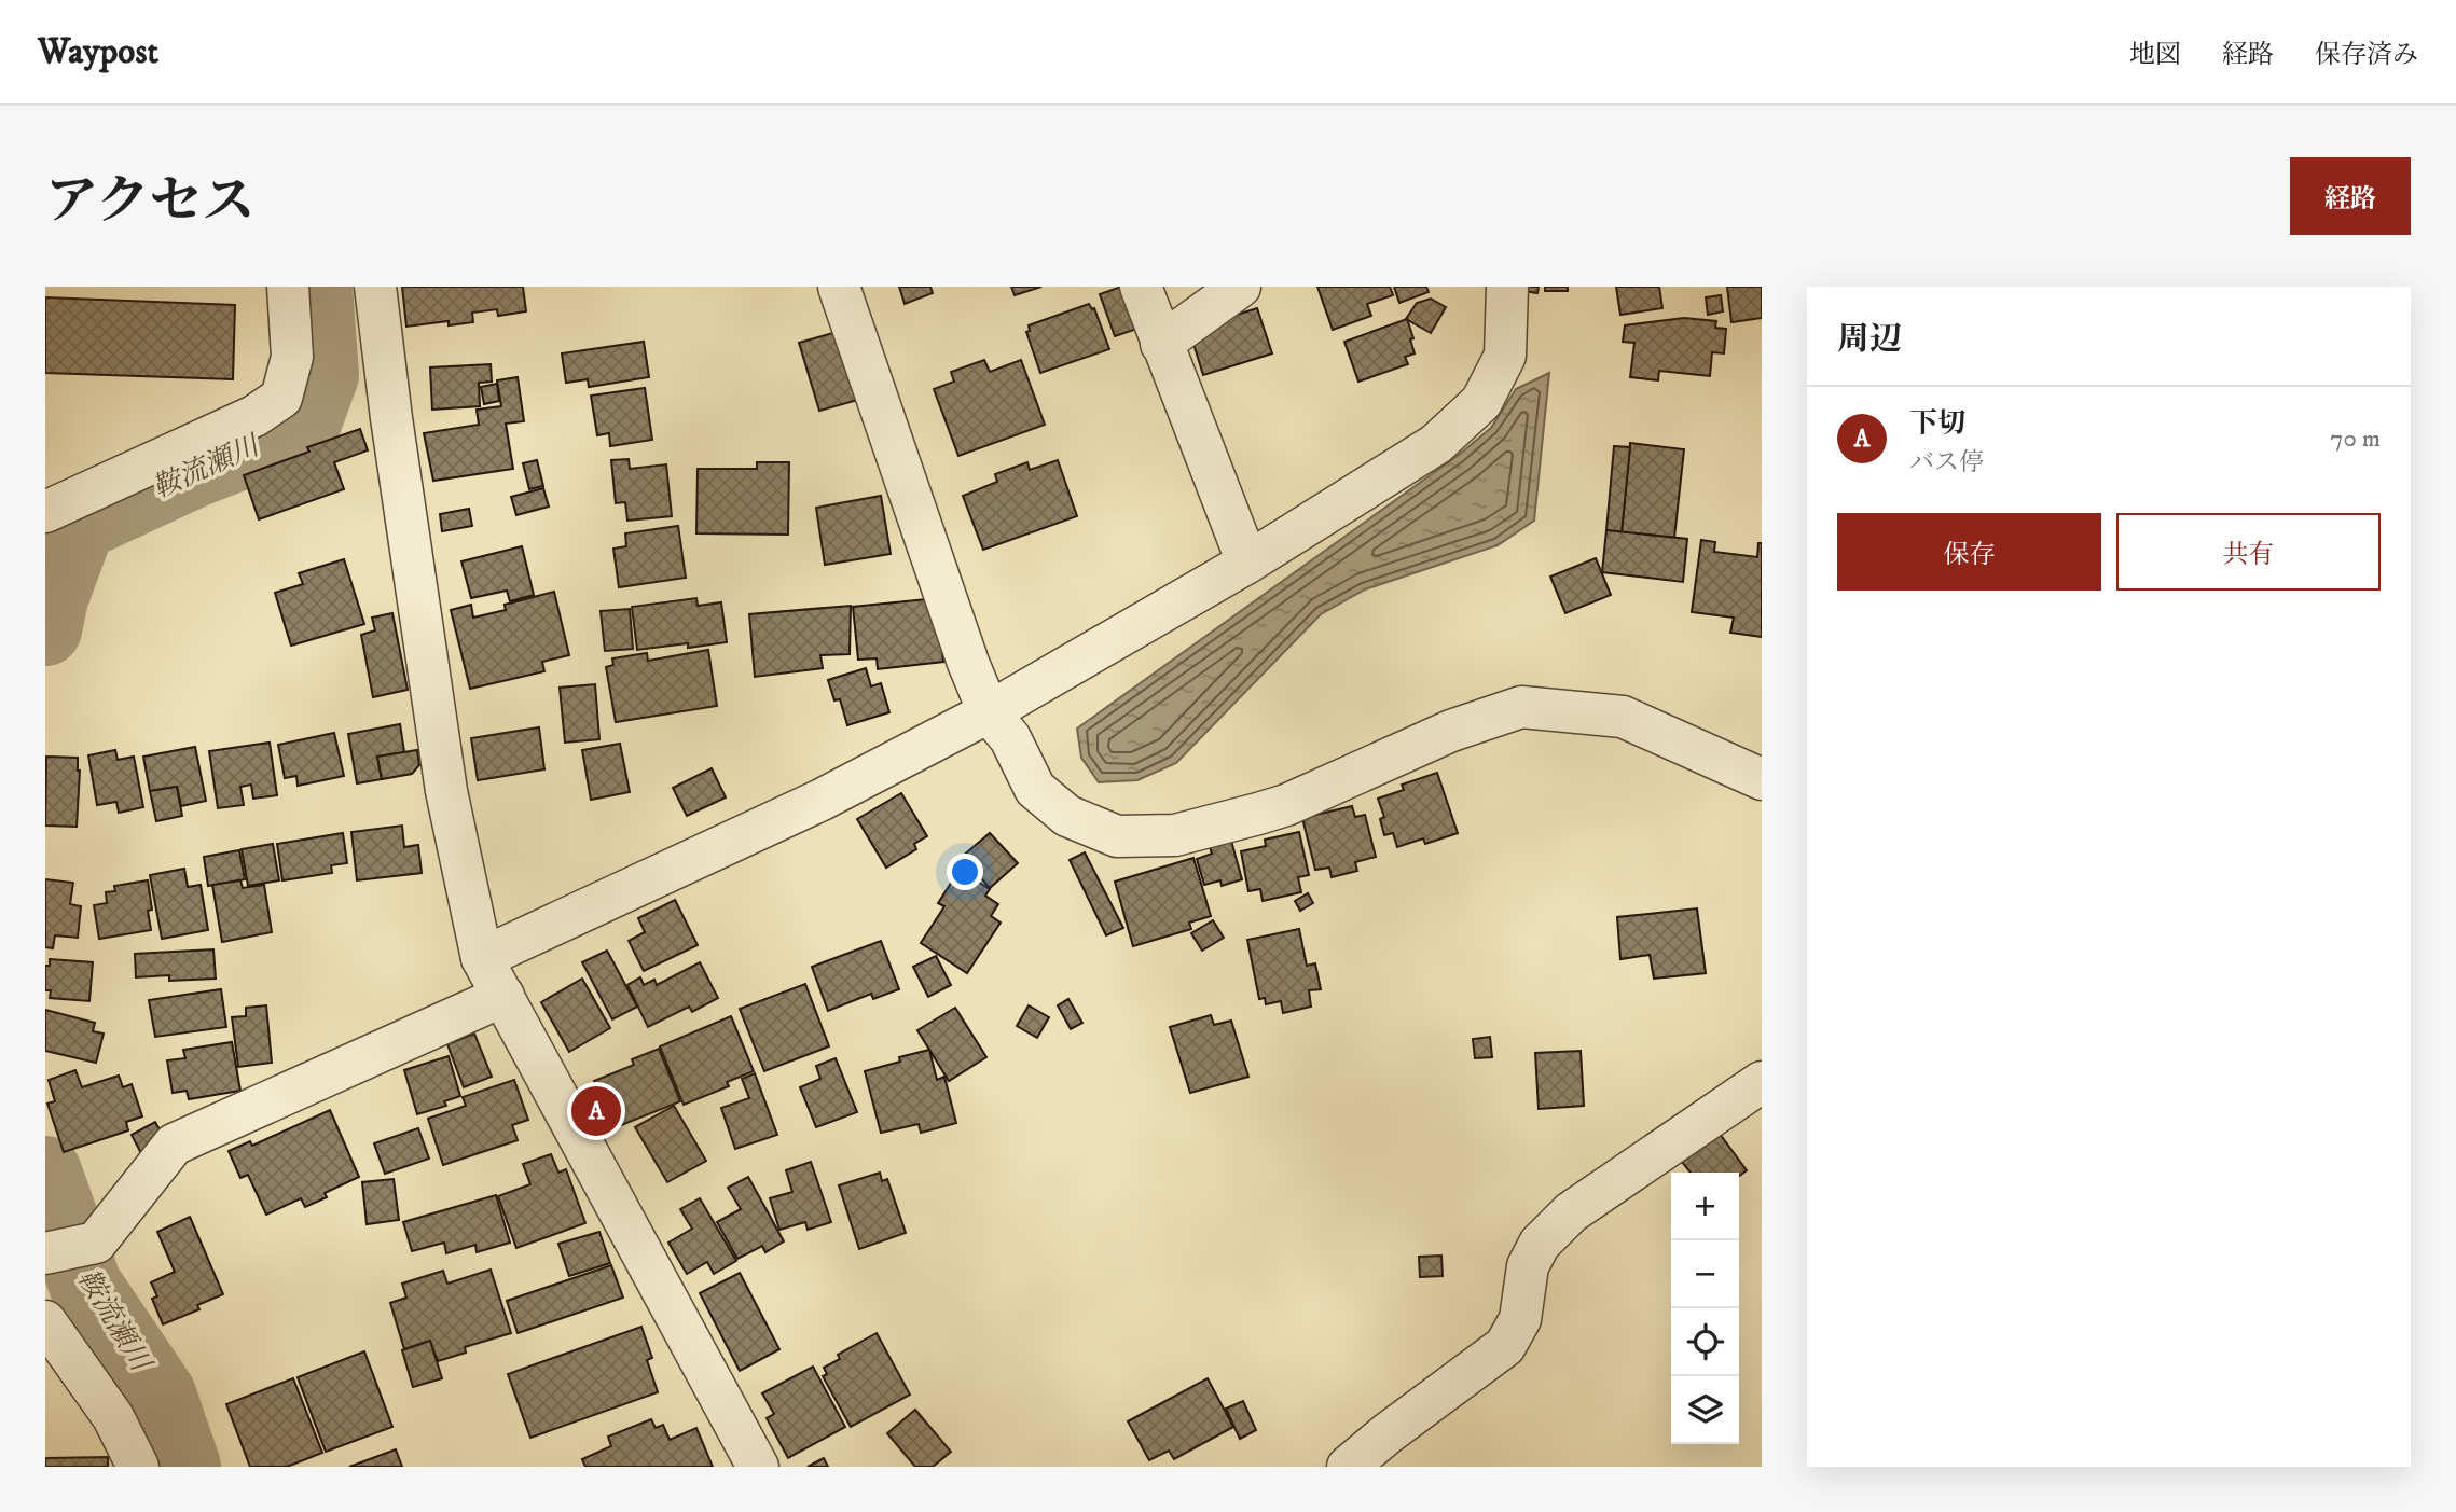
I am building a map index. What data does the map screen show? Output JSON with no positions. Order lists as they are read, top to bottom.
{
  "water": ["鞍流瀬川"],
  "page": {
    "header": "Waypost",
    "nav": ["地図", "経路", "保存済み"],
    "title": "アクセス",
    "buttons": [
      "経路",
      ["保存", "共有"]
    ],
    "heading": "周辺",
    "list": [
      {
        "mark": "A",
        "name": "下切",
        "note": "バス停",
        "value": "70 m"
      }
    ],
    "pins": "A",
    "map_buttons": ["+", "−"]
  }
}
